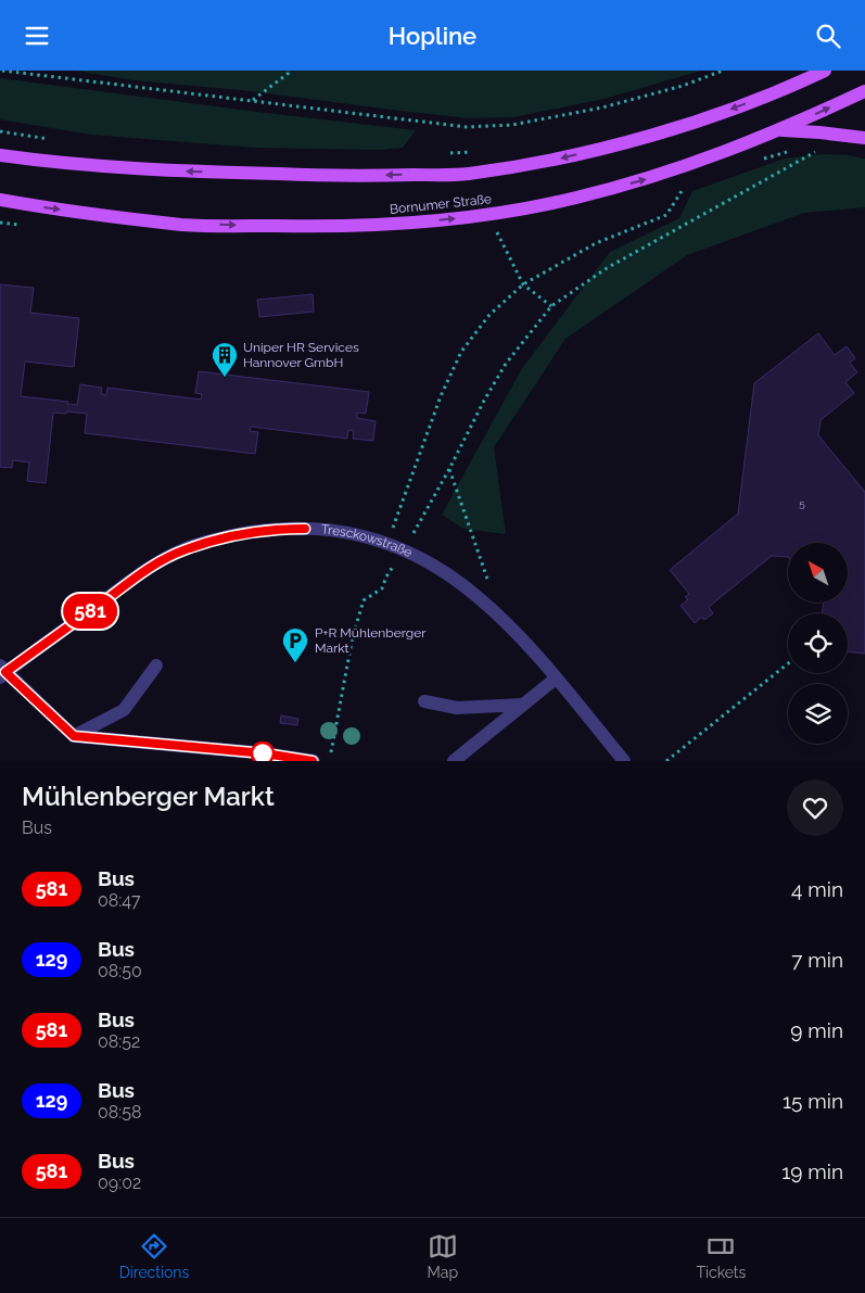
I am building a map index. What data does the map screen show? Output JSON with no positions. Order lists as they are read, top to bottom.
{
  "streets": {
    "main road": ["Bornumer Straße"],
    "street": ["Tresckowstraße"]
  },
  "places": {
    "building": ["Uniper HR Services Hannover GmbH"],
    "parking": ["P+R Mühlenberger Markt"]
  },
  "lines": ["bus line 581"],
  "house_numbers": ["5"],
  "north": "top left",
  "page": {
    "header": "Hopline",
    "on_map": "581",
    "heading": ["Mühlenberger Markt", "Bus"],
    "list": [
      {
        "mark": "581",
        "name": "Bus",
        "note": "08:47",
        "value": "4 min"
      },
      {
        "mark": "129",
        "name": "Bus",
        "note": "08:50",
        "value": "7 min"
      },
      {
        "mark": "581",
        "name": "Bus",
        "note": "08:52",
        "value": "9 min"
      },
      {
        "mark": "129",
        "name": "Bus",
        "note": "08:58",
        "value": "15 min"
      },
      {
        "mark": "581",
        "name": "Bus",
        "note": "09:02",
        "value": "19 min"
      }
    ],
    "tabs": ["Directions", "Map", "Tickets"]
  }
}
